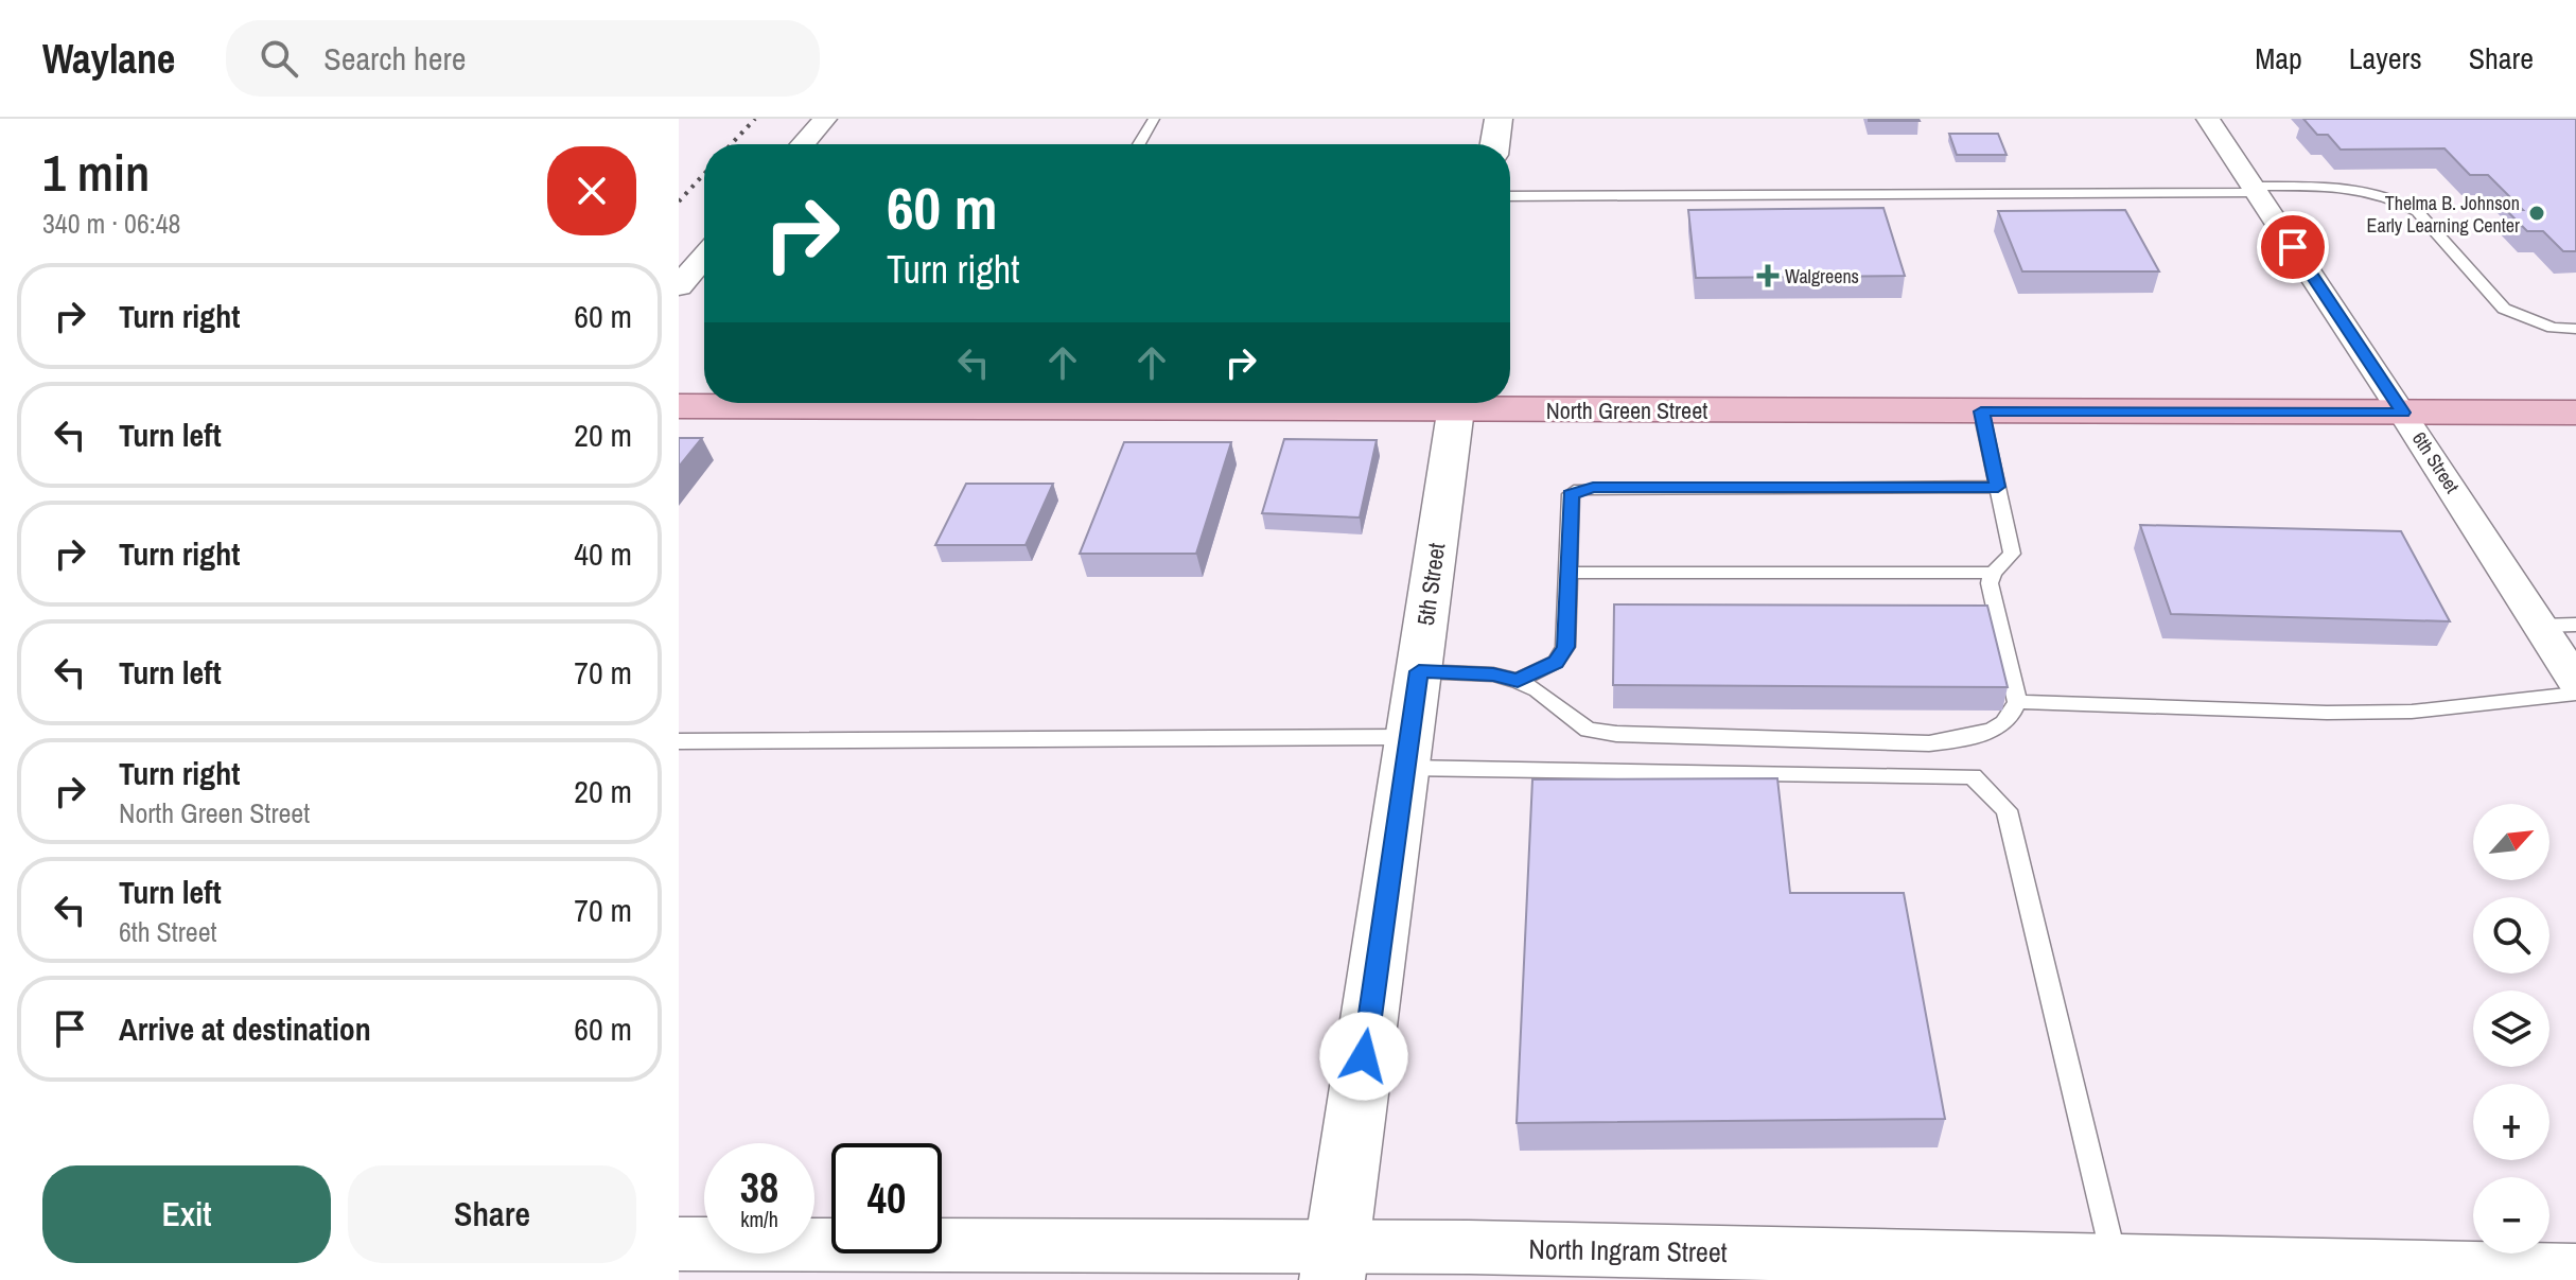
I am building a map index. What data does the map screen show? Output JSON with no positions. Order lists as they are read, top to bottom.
{
  "streets": {
    "main road": ["North Green Street"],
    "street": ["6th Street", "5th Street", "North Ingram Street"]
  },
  "crossings": [
    ["North Green Street", "6th Street"],
    ["5th Street", "North Ingram Street"]
  ],
  "places": {
    "other": ["Thelma B. Johnson Early Learning Center"],
    "health": ["Walgreens"]
  },
  "north": "top right",
  "page": {
    "header": "Waylane",
    "search": "Search here",
    "nav": ["Map", "Layers", "Share"],
    "heading": ["1 min", "340 m · 06:48"],
    "turn": ["60 m", "Turn right"],
    "list": [
      {
        "name": "Turn right",
        "value": "60 m"
      },
      {
        "name": "Turn left",
        "value": "20 m"
      },
      {
        "name": "Turn right",
        "value": "40 m"
      },
      {
        "name": "Turn left",
        "value": "70 m"
      },
      {
        "name": "Turn right",
        "note": "North Green Street",
        "value": "20 m"
      },
      {
        "name": "Turn left",
        "note": "6th Street",
        "value": "70 m"
      },
      {
        "name": "Arrive at destination",
        "value": "60 m"
      }
    ],
    "map_buttons": ["+", "−"],
    "speed": "38 km/h",
    "limit": "40",
    "buttons": ["Exit", "Share"]
  }
}
